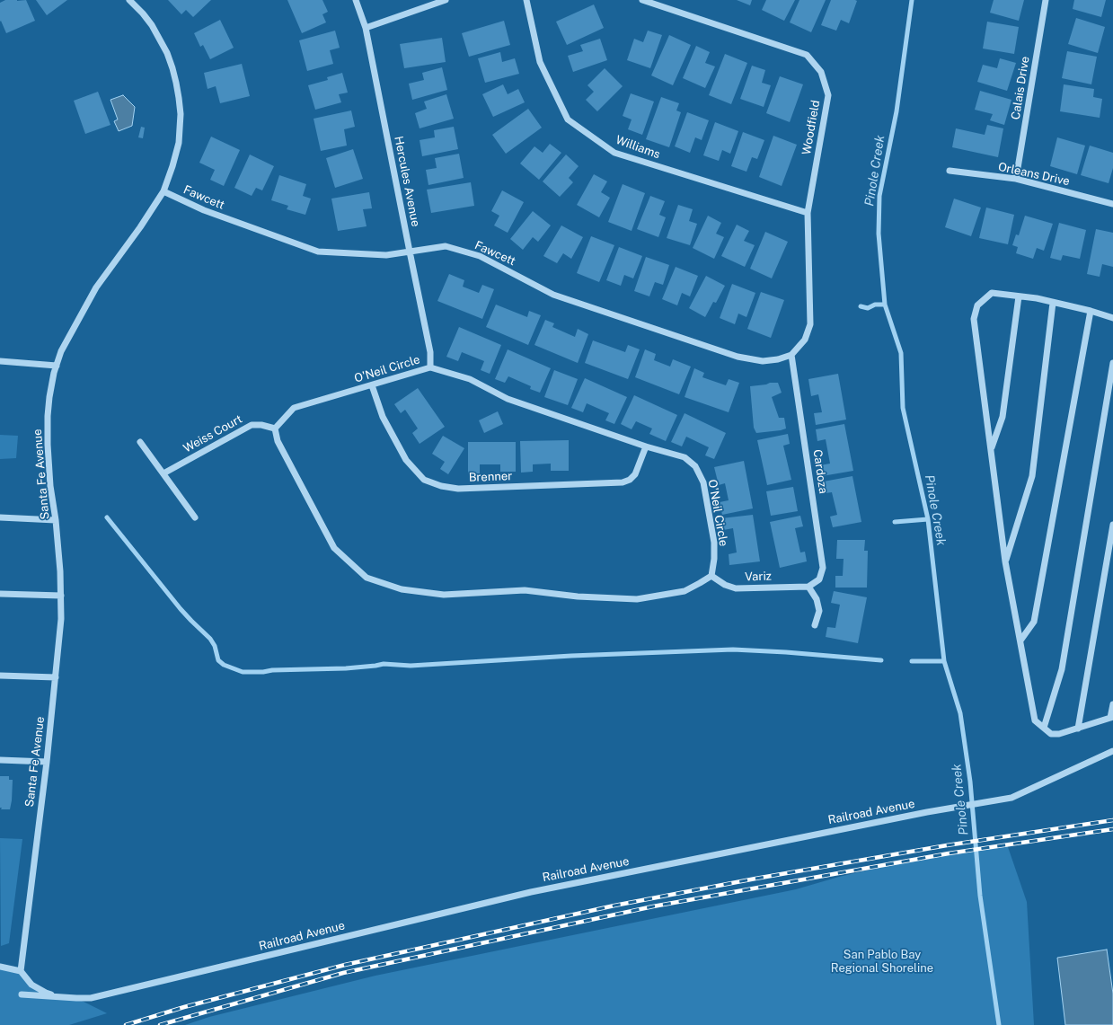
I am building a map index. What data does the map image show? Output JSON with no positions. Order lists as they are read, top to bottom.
{
  "streets": {
    "street": [
      "Calais Drive",
      "Woodfield",
      "Williams",
      "Orleans Drive",
      "Hercules Avenue",
      "Fawcett",
      "O'Neil Circle",
      "Weiss Court",
      "Cardoza",
      "Santa Fe Avenue",
      "Brenner",
      "Variz",
      "Railroad Avenue"
    ]
  },
  "crossings": [
    ["Calais Drive", "Orleans Drive"],
    ["Woodfield", "Williams"],
    ["Woodfield", "Fawcett"],
    ["Woodfield", "Cardoza"],
    ["Hercules Avenue", "Fawcett"],
    ["Hercules Avenue", "O'Neil Circle"],
    ["Fawcett", "Cardoza"],
    ["Fawcett", "Santa Fe Avenue"],
    ["O'Neil Circle", "Weiss Court"],
    ["O'Neil Circle", "Brenner"],
    ["O'Neil Circle", "Variz"],
    ["Cardoza", "Variz"],
    ["Santa Fe Avenue", "Railroad Avenue"]
  ],
  "water": ["Pinole Creek"],
  "parks": ["San Pablo Bay Regional Shoreline"]
}
